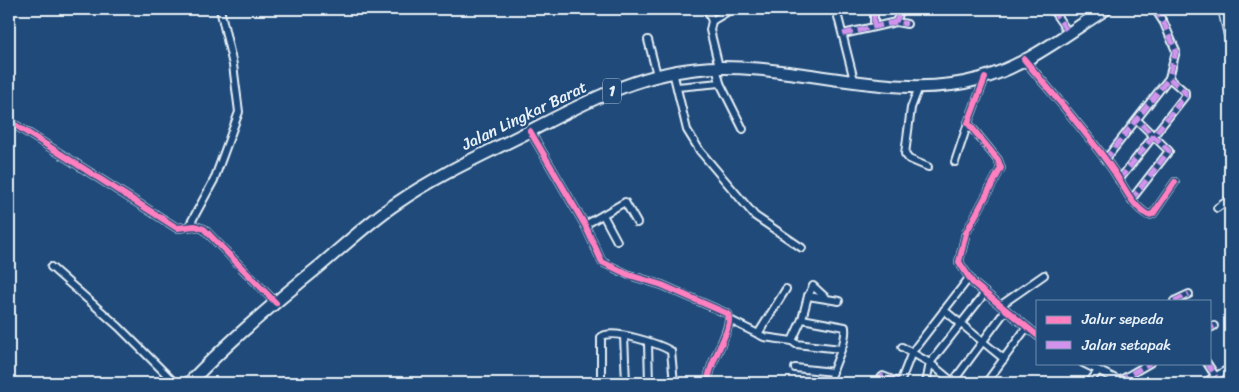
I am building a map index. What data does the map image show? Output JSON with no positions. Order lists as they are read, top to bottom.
{
  "streets": {
    "highway": ["1", "Jalan Lingkar Barat"]
  },
  "legend": ["Jalur sepeda", "Jalan setapak"]
}
